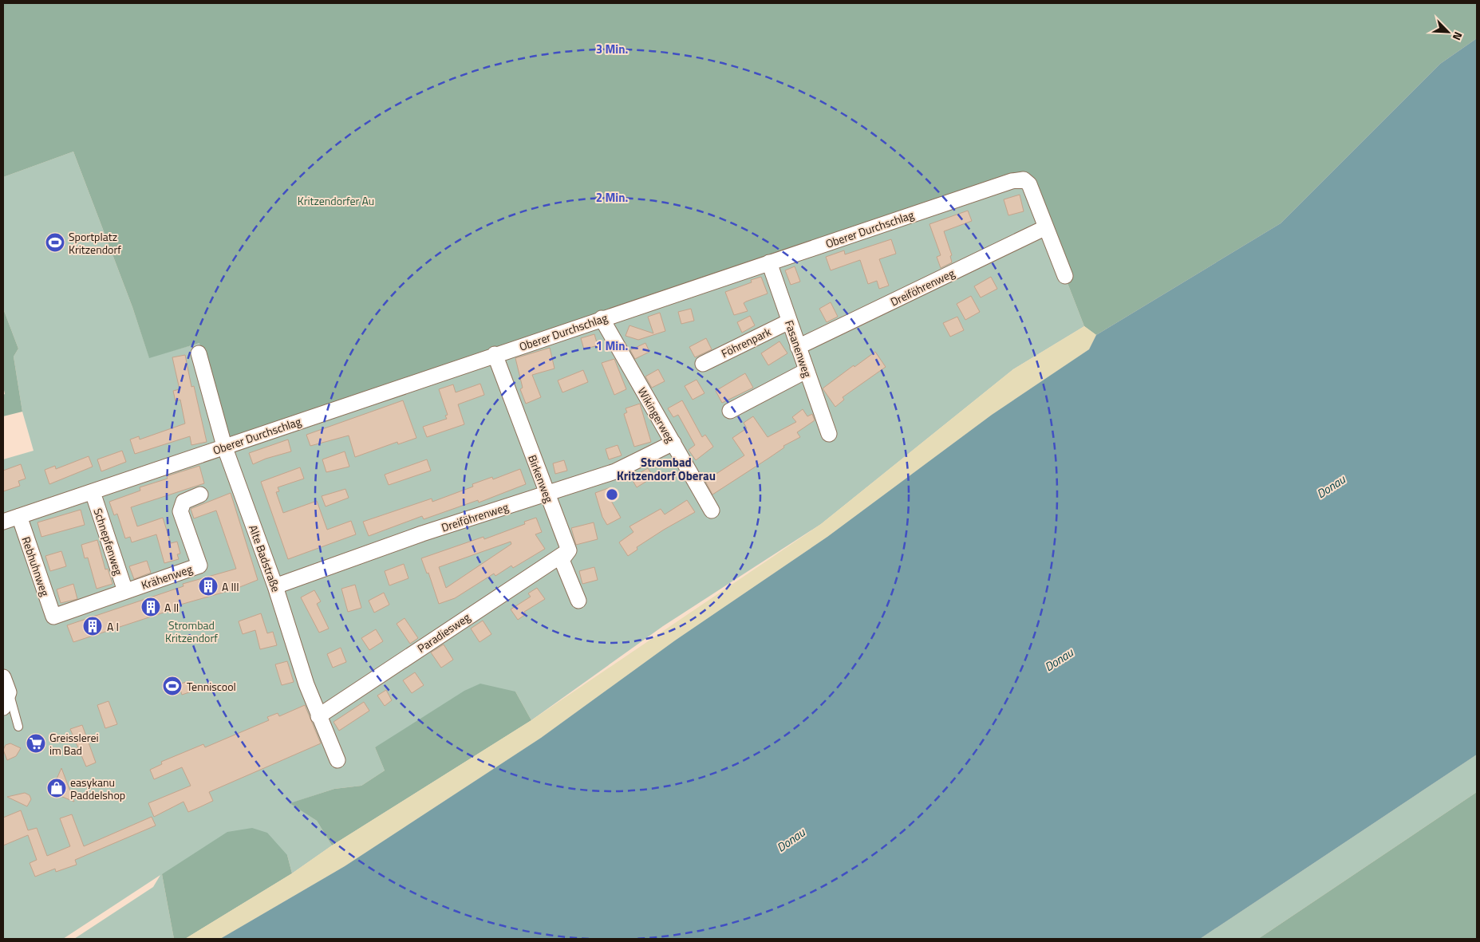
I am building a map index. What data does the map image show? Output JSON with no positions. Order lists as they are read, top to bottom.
{
  "streets": {
    "street": [
      "Oberer Durchschlag",
      "Dreiföhrenweg",
      "Föhrenpark",
      "Fasanenweg",
      "Wikingerweg",
      "Birkenweg",
      "Schnepfenweg",
      "Alte Badstraße",
      "Rebhuhnweg",
      "Krähenweg",
      "Paradiesweg"
    ]
  },
  "crossings": [
    ["Oberer Durchschlag", "Dreiföhrenweg"],
    ["Oberer Durchschlag", "Fasanenweg"],
    ["Oberer Durchschlag", "Wikingerweg"],
    ["Oberer Durchschlag", "Birkenweg"],
    ["Oberer Durchschlag", "Schnepfenweg"],
    ["Oberer Durchschlag", "Alte Badstraße"],
    ["Oberer Durchschlag", "Rebhuhnweg"],
    ["Dreiföhrenweg", "Fasanenweg"],
    ["Dreiföhrenweg", "Wikingerweg"],
    ["Dreiföhrenweg", "Birkenweg"],
    ["Dreiföhrenweg", "Alte Badstraße"],
    ["Föhrenpark", "Fasanenweg"],
    ["Birkenweg", "Paradiesweg"],
    ["Schnepfenweg", "Krähenweg"],
    ["Alte Badstraße", "Paradiesweg"],
    ["Rebhuhnweg", "Krähenweg"]
  ],
  "districts": ["Strombad Kritzendorf Oberau"],
  "water": ["Donau"],
  "parks": ["Kritzendorfer Au", "Strombad Kritzendorf"],
  "places": {
    "sports": ["Sportplatz Kritzendorf", "Tenniscool"],
    "building": ["A III", "A II", "A I"],
    "supermarket": ["Greisslerei im Bad"],
    "shop": ["easykanu Paddelshop"]
  },
  "north": "bottom right",
  "rings": ["3 Min.", "2 Min.", "1 Min."]
}
